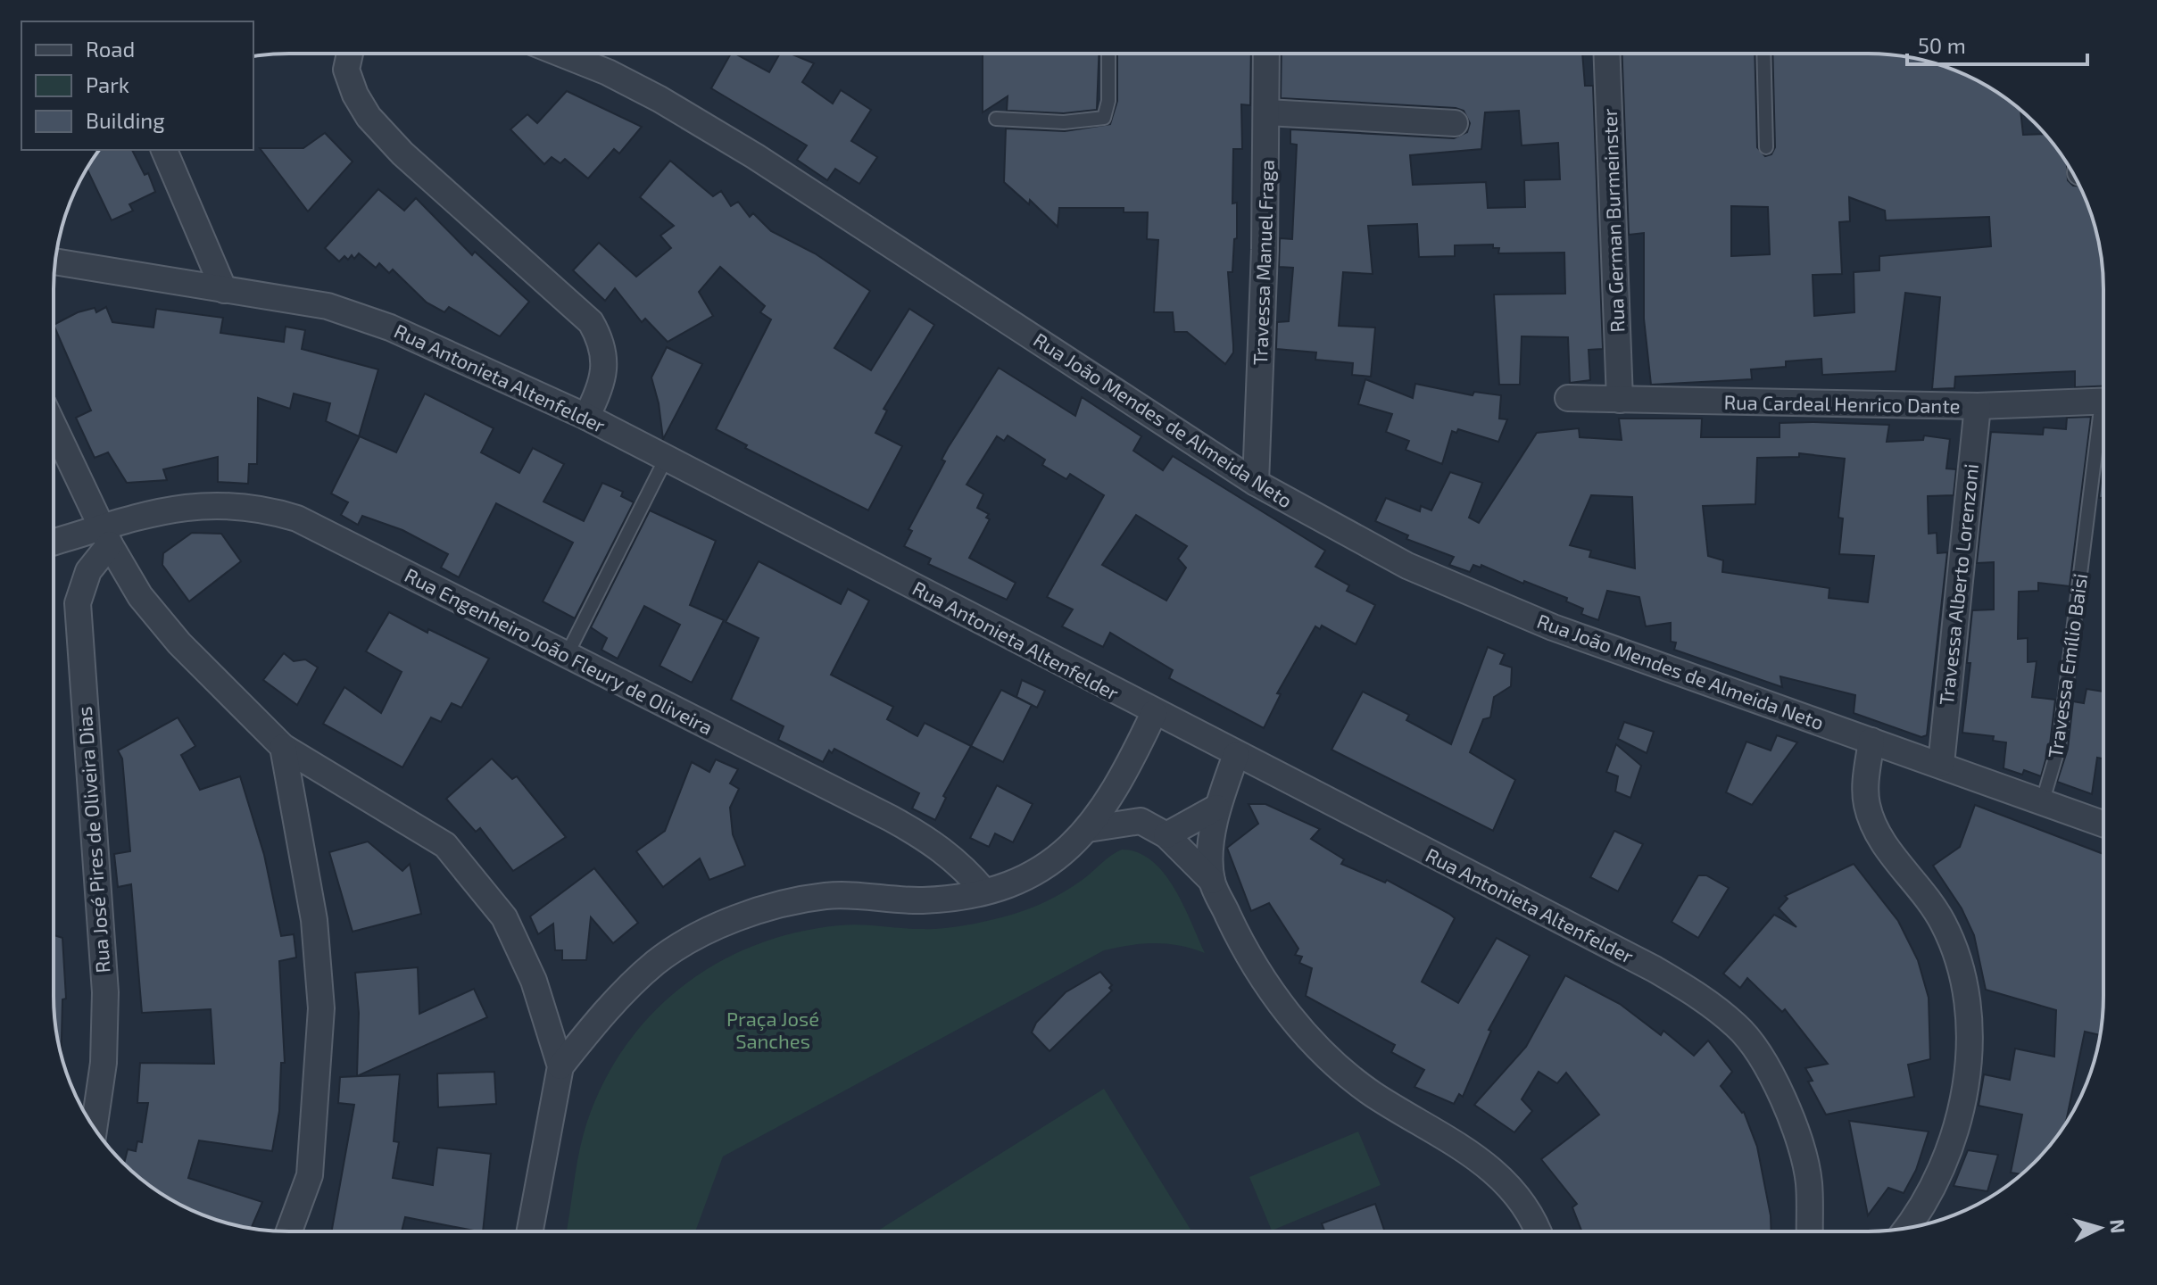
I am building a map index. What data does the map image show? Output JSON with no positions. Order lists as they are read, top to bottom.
{
  "streets": {
    "street": [
      "Rua German Burmeinster",
      "Travessa Manuel Fraga",
      "Rua Antonieta Altenfelder",
      "Rua Cardeal Henrico Dante",
      "Rua João Mendes de Almeida Neto",
      "Travessa Alberto Lorenzoni",
      "Rua Engenheiro João Fleury de Oliveira",
      "Rua José Pires de Oliveira Dias"
    ],
    "lane": ["Travessa Emílio Baisi"]
  },
  "crossings": [
    ["Rua German Burmeinster", "Rua Cardeal Henrico Dante"],
    ["Travessa Manuel Fraga", "Rua João Mendes de Almeida Neto"],
    ["Rua Cardeal Henrico Dante", "Travessa Alberto Lorenzoni"],
    ["Rua João Mendes de Almeida Neto", "Travessa Alberto Lorenzoni"],
    ["Rua João Mendes de Almeida Neto", "Travessa Emílio Baisi"],
    ["Rua Engenheiro João Fleury de Oliveira", "Rua José Pires de Oliveira Dias"]
  ],
  "parks": ["Praça José Sanches"],
  "legend": ["Road", "Park", "Building"],
  "scale_bar": "50 m",
  "north": "right"
}
